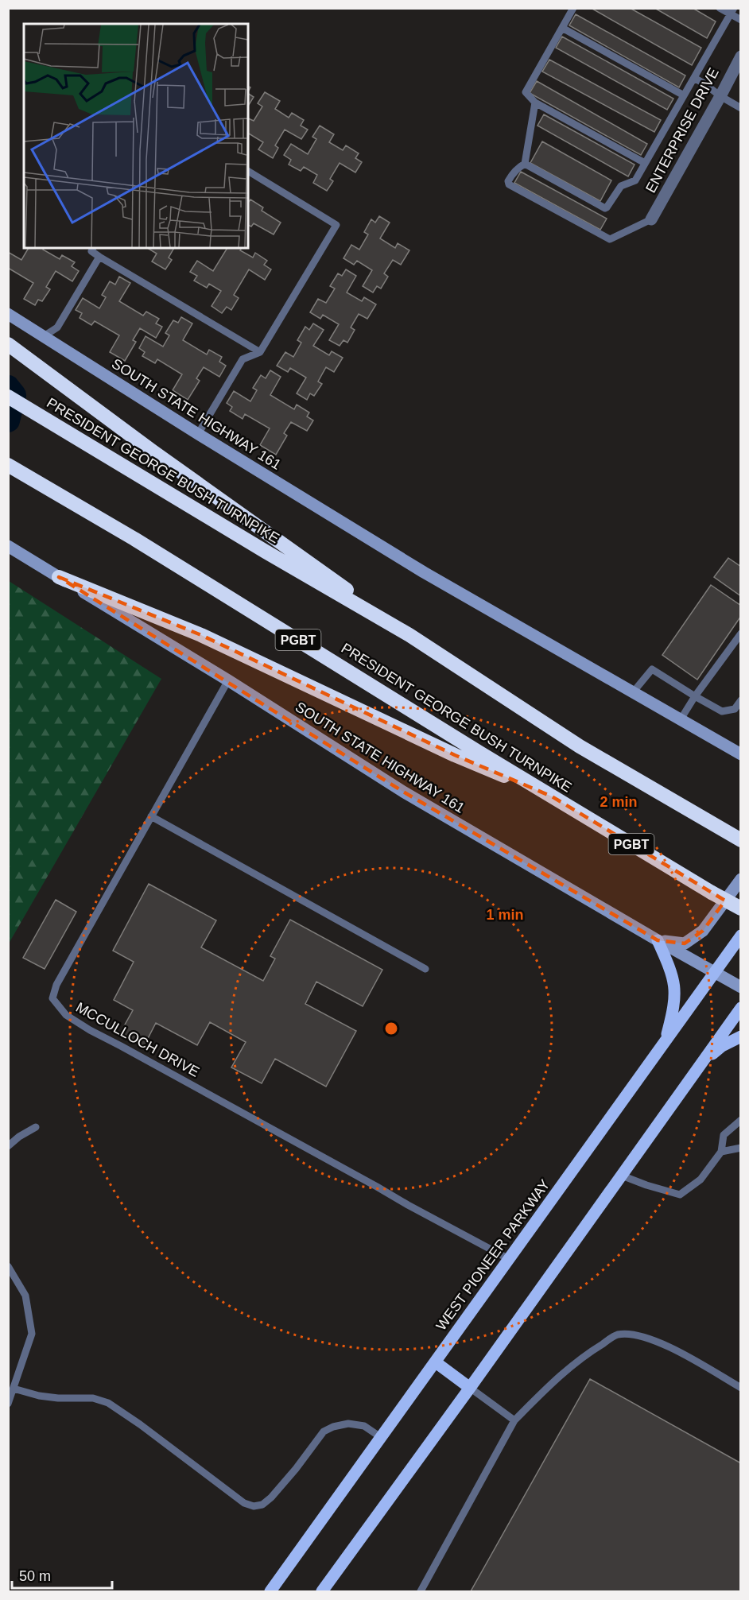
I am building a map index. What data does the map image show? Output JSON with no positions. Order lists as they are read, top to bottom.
{
  "streets": {
    "highway": ["PRESIDENT GEORGE BUSH TURNPIKE", "PGBT"],
    "main road": ["SOUTH STATE HIGHWAY 161", "WEST PIONEER PARKWAY"],
    "street": ["ENTERPRISE DRIVE"],
    "lane": ["MCCULLOCH DRIVE"]
  },
  "crossings": [
    ["SOUTH STATE HIGHWAY 161", "MCCULLOCH DRIVE"],
    ["SOUTH STATE HIGHWAY 161", "WEST PIONEER PARKWAY"],
    ["MCCULLOCH DRIVE", "WEST PIONEER PARKWAY"]
  ],
  "scale_bar": "50 m",
  "rings": ["2 min", "1 min"]
}
